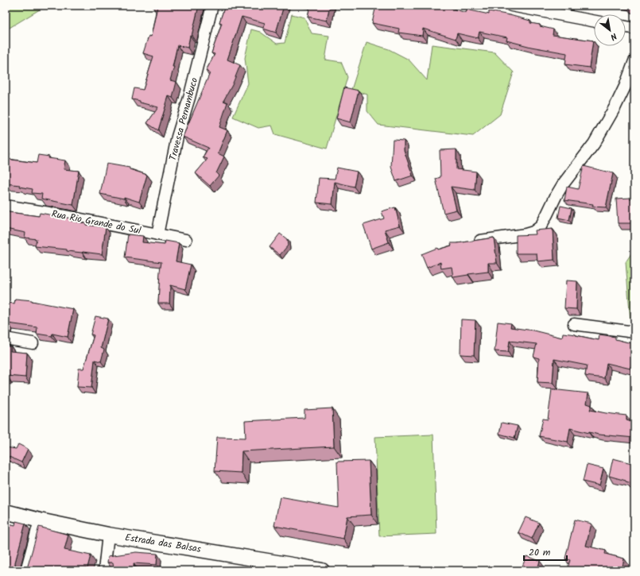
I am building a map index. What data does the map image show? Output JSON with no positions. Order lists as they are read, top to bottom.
{
  "streets": {
    "street": ["Travessa Pernambuco", "Rua Rio Grande do Sul", "Estrada das Balsas"]
  },
  "crossings": [
    ["Travessa Pernambuco", "Rua Rio Grande do Sul"]
  ],
  "scale_bar": "20 m",
  "north": "bottom right"
}
